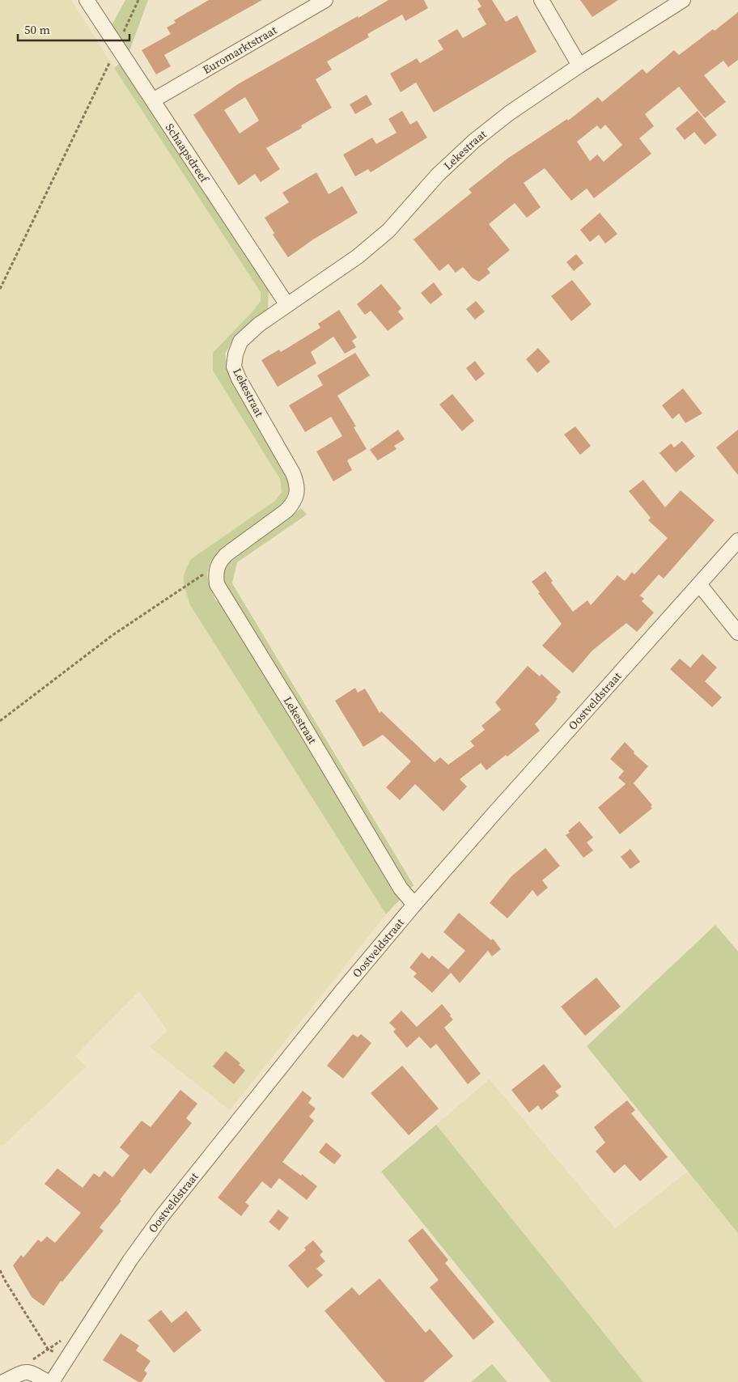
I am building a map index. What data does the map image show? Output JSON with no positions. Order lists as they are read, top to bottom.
{
  "streets": {
    "street": [
      "Euromarktstraat",
      "Lekestraat",
      "Schaapsdreef",
      "Oostveldstraat"
    ]
  },
  "crossings": [
    ["Euromarktstraat", "Schaapsdreef"],
    ["Lekestraat", "Schaapsdreef"],
    ["Lekestraat", "Oostveldstraat"]
  ],
  "scale_bar": "50 m"
}
